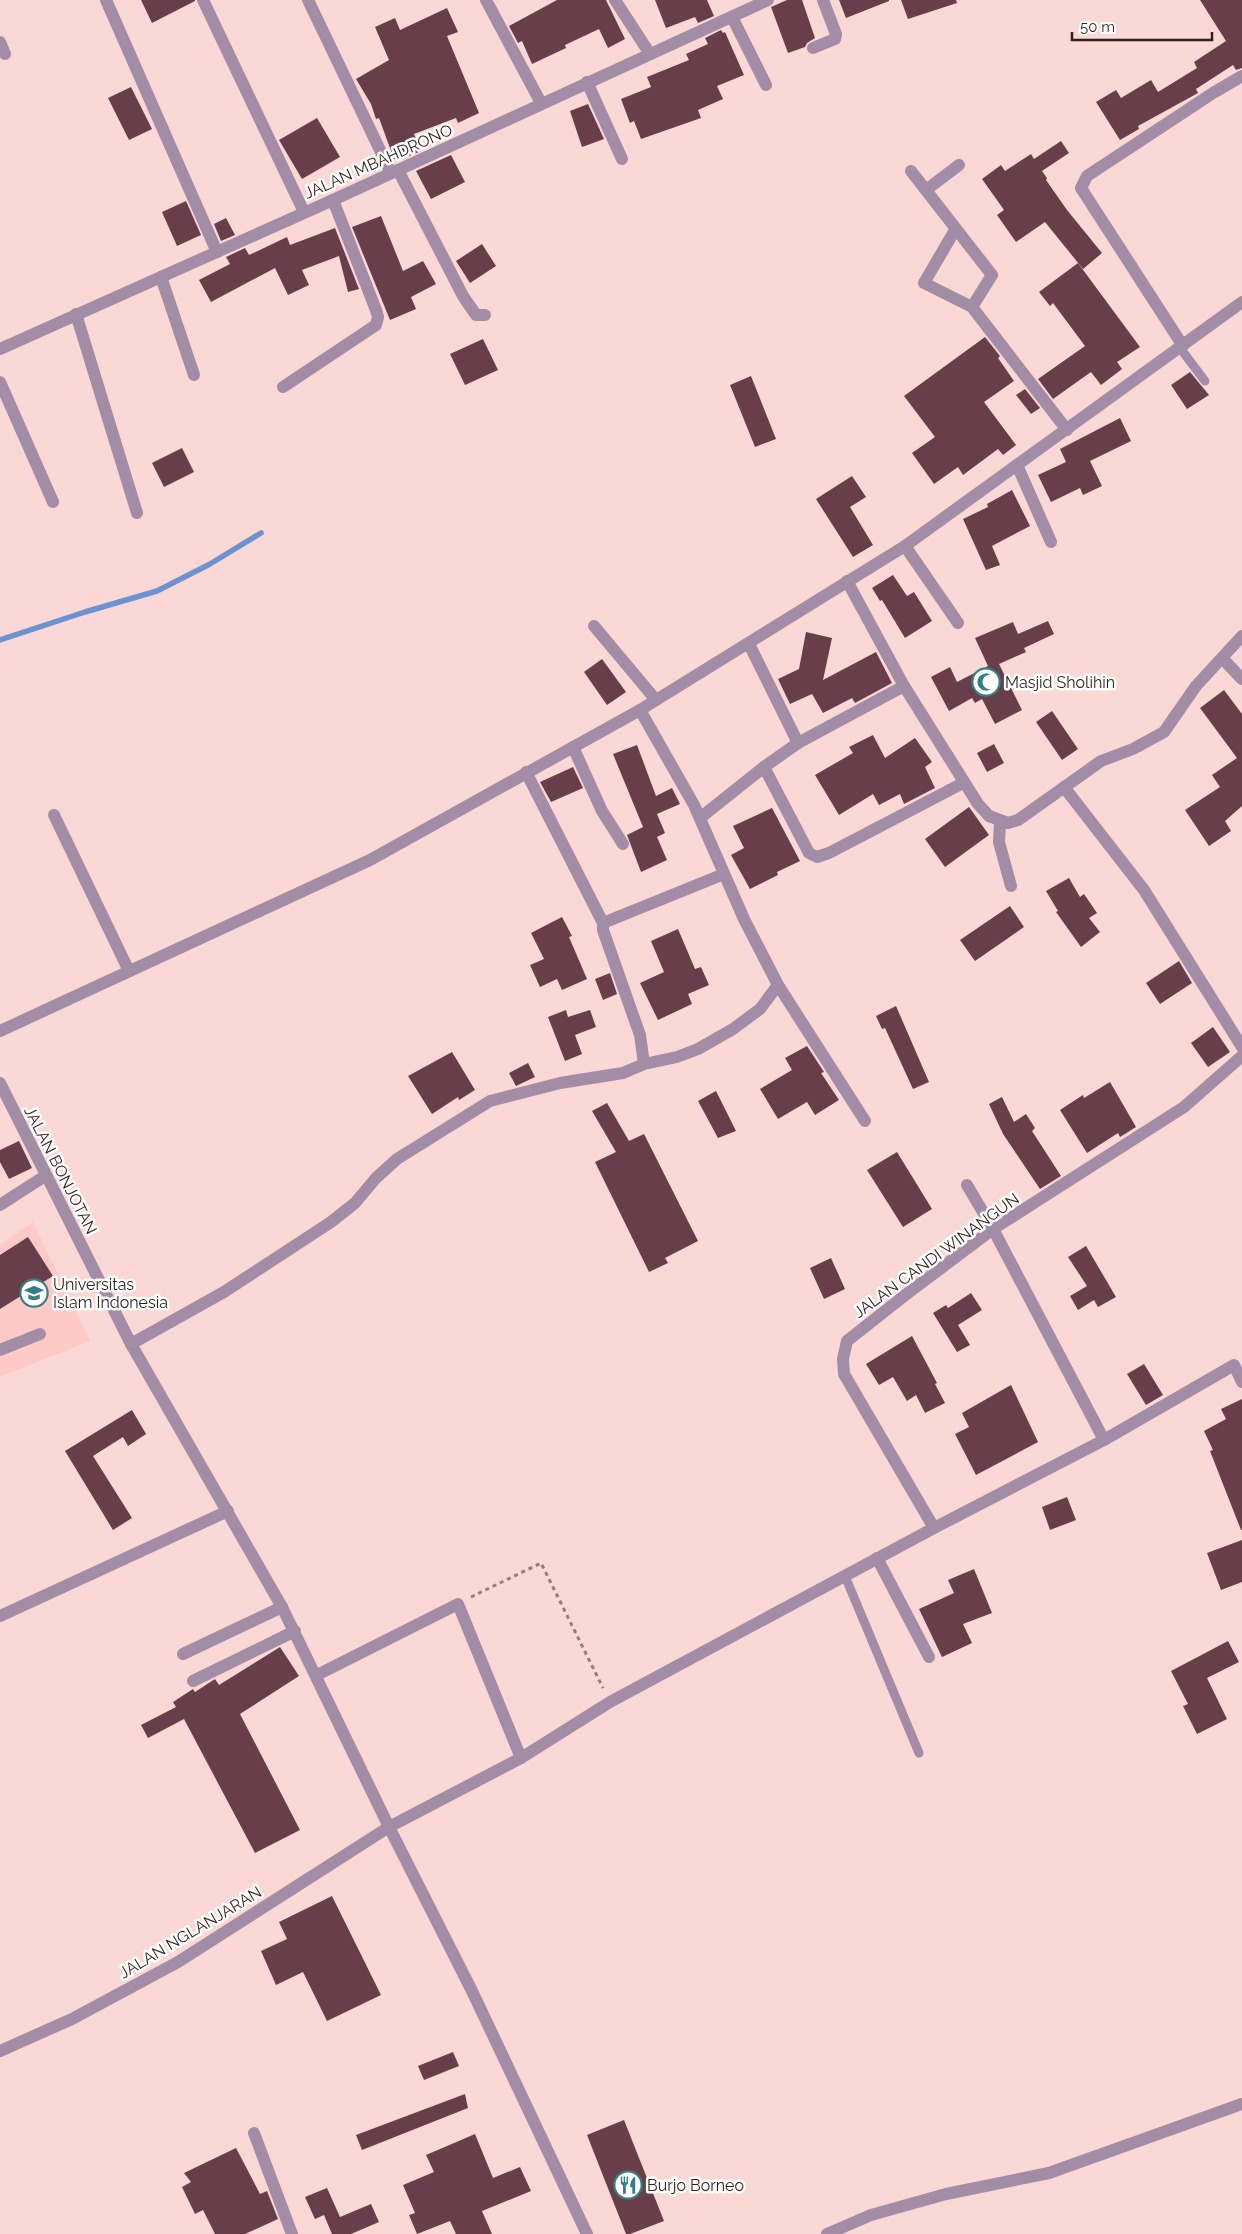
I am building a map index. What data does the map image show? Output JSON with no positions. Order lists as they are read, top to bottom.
{
  "streets": {
    "street": [
      "JALAN MBAHDRONO",
      "JALAN BONJOTAN",
      "JALAN CANDI WINANGUN",
      "JALAN NGLANJARAN"
    ]
  },
  "crossings": [
    ["JALAN BONJOTAN", "JALAN NGLANJARAN"],
    ["JALAN CANDI WINANGUN", "JALAN NGLANJARAN"]
  ],
  "places": {
    "mosque": ["Masjid Sholihin"],
    "school or university": ["Universitas Islam Indonesia"],
    "restaurant": ["Burjo Borneo"]
  },
  "scale_bar": "50 m"
}
